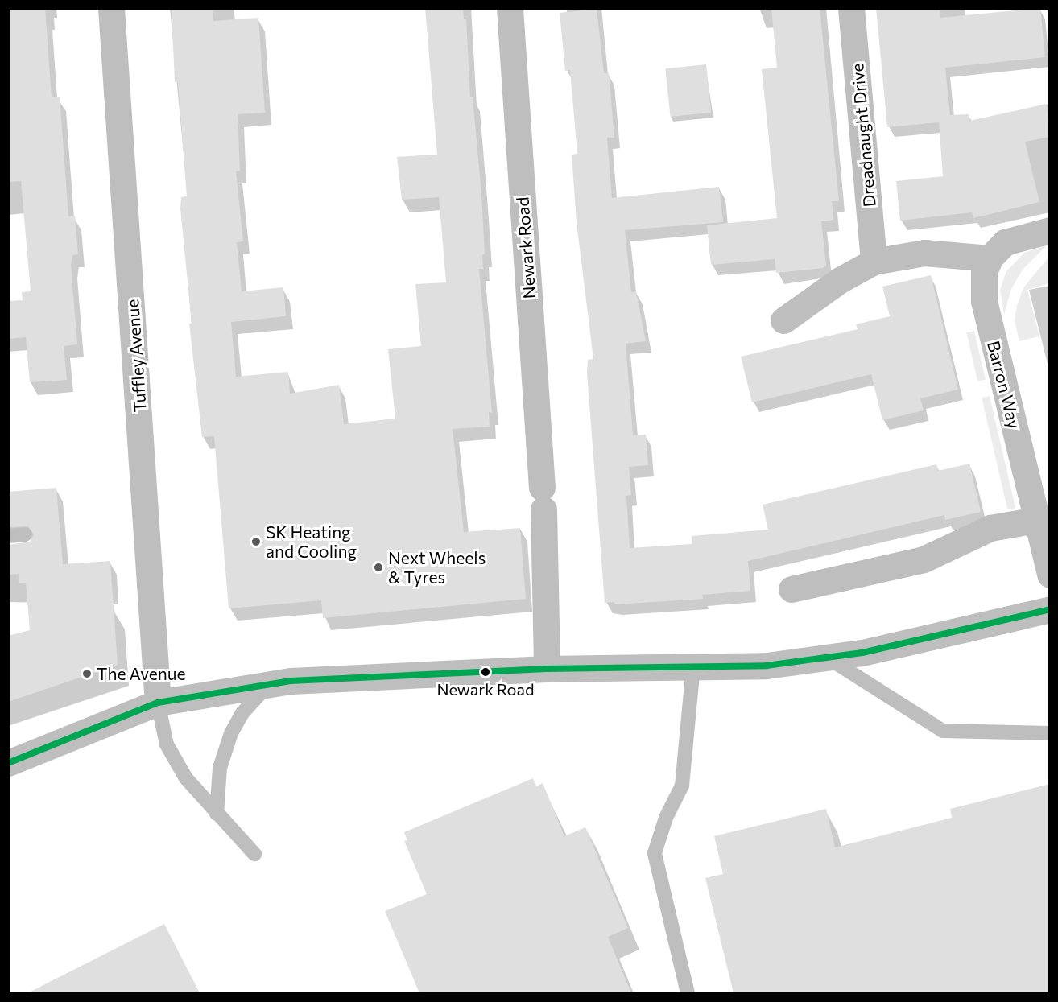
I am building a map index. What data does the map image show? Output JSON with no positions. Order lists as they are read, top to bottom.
{
  "streets": {
    "street": [
      "Dreadnaught Drive",
      "Newark Road",
      "Tuffley Avenue",
      "Barron Way"
    ]
  },
  "places": [
    "SK Heating and Cooling",
    "Next Wheels & Tyres",
    "Newark Road",
    "The Avenue"
  ]
}
